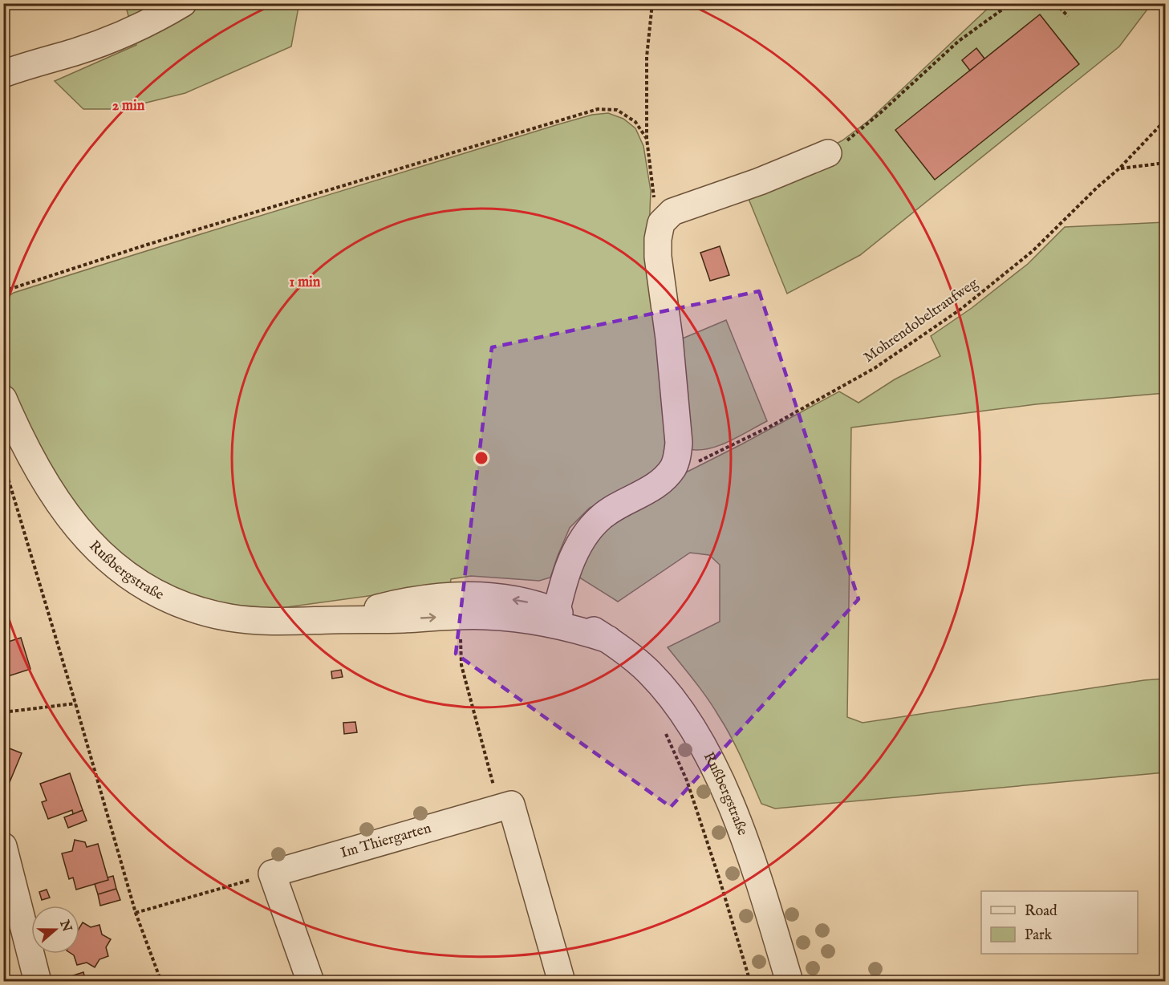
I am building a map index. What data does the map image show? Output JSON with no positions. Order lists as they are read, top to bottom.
{
  "streets": {
    "street": ["Rußbergstraße", "Im Thiergarten"],
    "path": ["Mohrendobeltraufweg"]
  },
  "legend": ["Road", "Park"],
  "north": "right",
  "rings": ["2 min", "1 min"]
}
